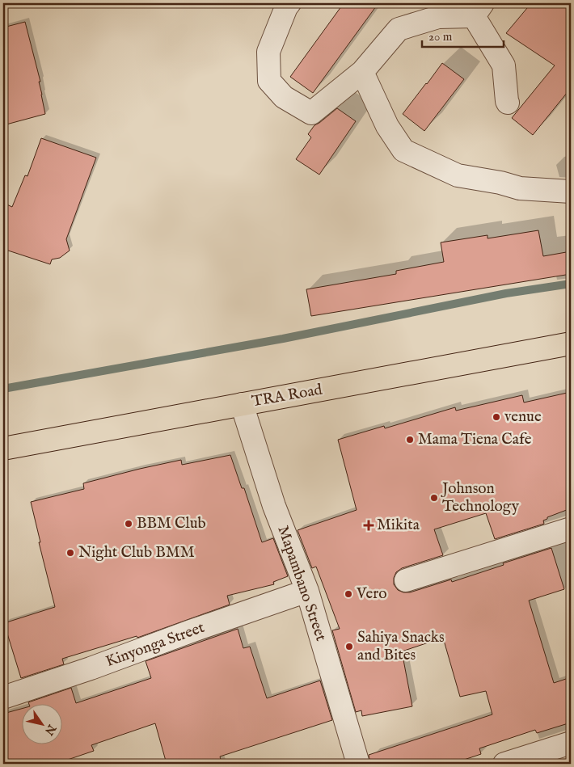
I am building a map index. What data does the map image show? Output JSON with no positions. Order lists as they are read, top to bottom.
{
  "streets": {
    "main road": ["TRA Road"],
    "street": ["Mapambano Street", "Kinyonga Street"]
  },
  "crossings": [
    ["TRA Road", "Mapambano Street"],
    ["Mapambano Street", "Kinyonga Street"]
  ],
  "places": {
    "other": [
      "venue",
      "Mama Tiena Cafe",
      "Johnson Technology",
      "BBM Club",
      "Night Club BMM",
      "Vero",
      "Sahiya Snacks and Bites"
    ],
    "health": ["Mikita"]
  },
  "scale_bar": "20 m",
  "north": "bottom right"
}
